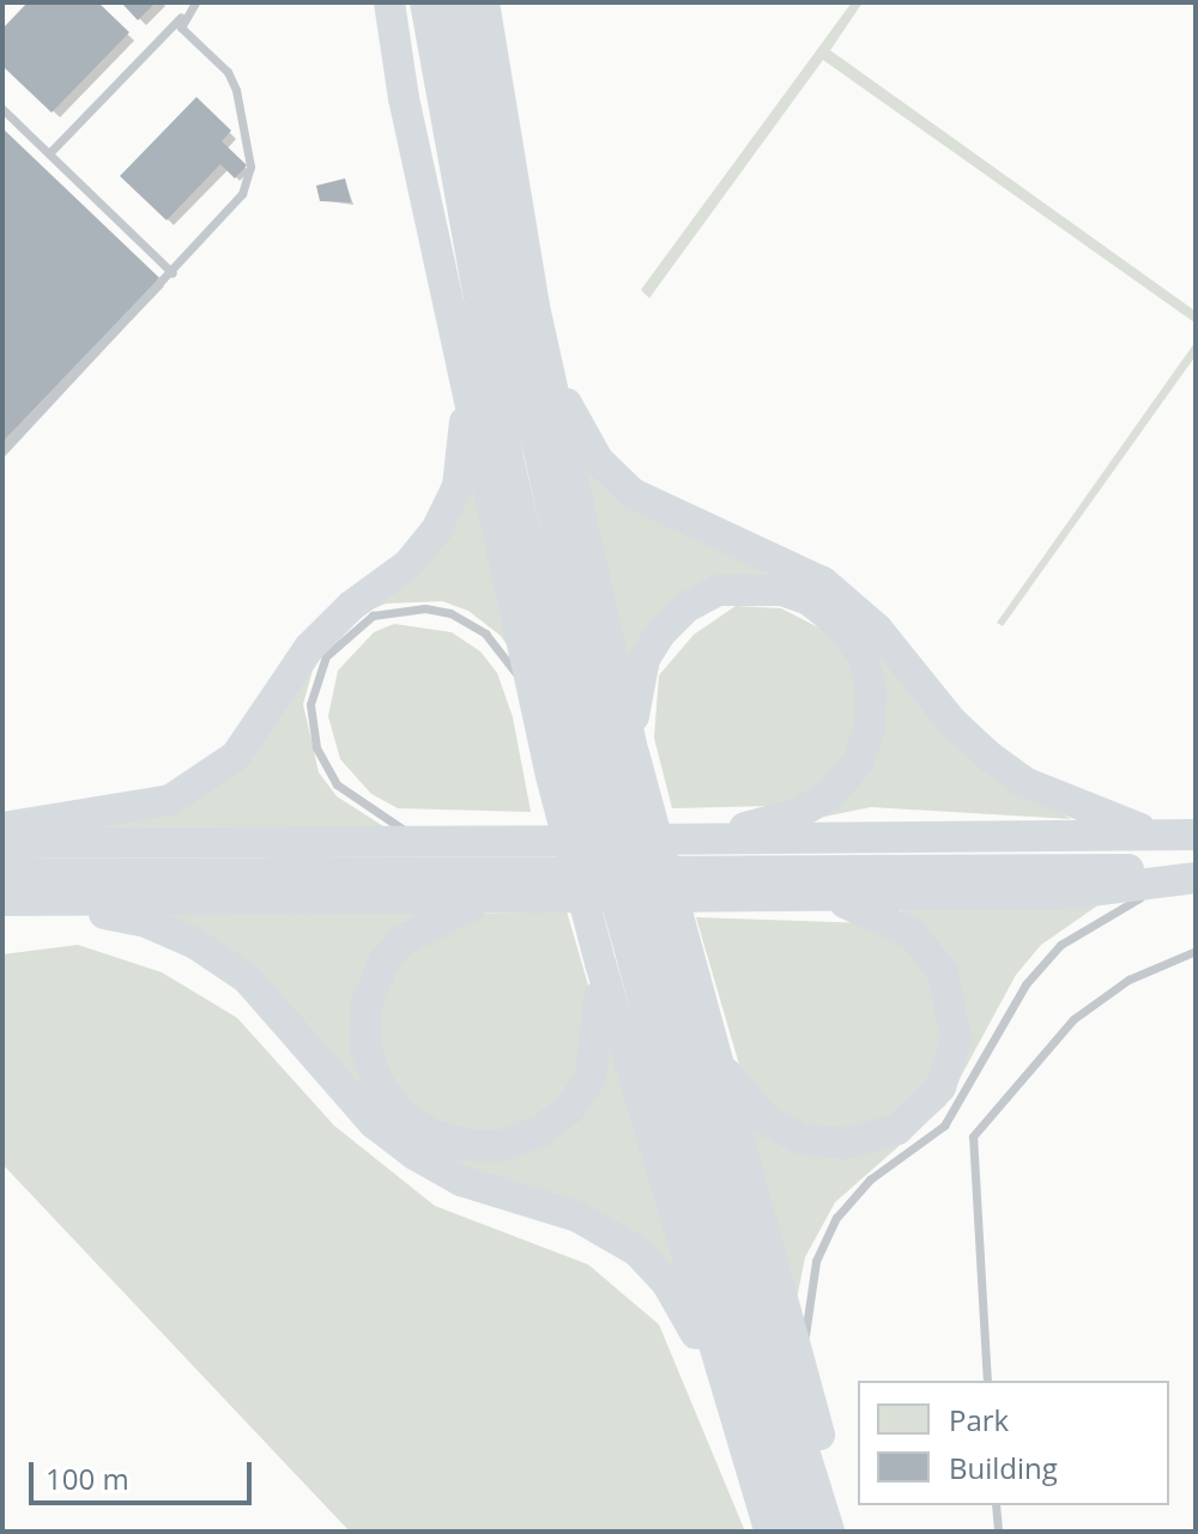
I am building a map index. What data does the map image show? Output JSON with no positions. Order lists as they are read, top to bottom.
{
  "legend": ["Park", "Building"],
  "scale_bar": "100 m"
}
